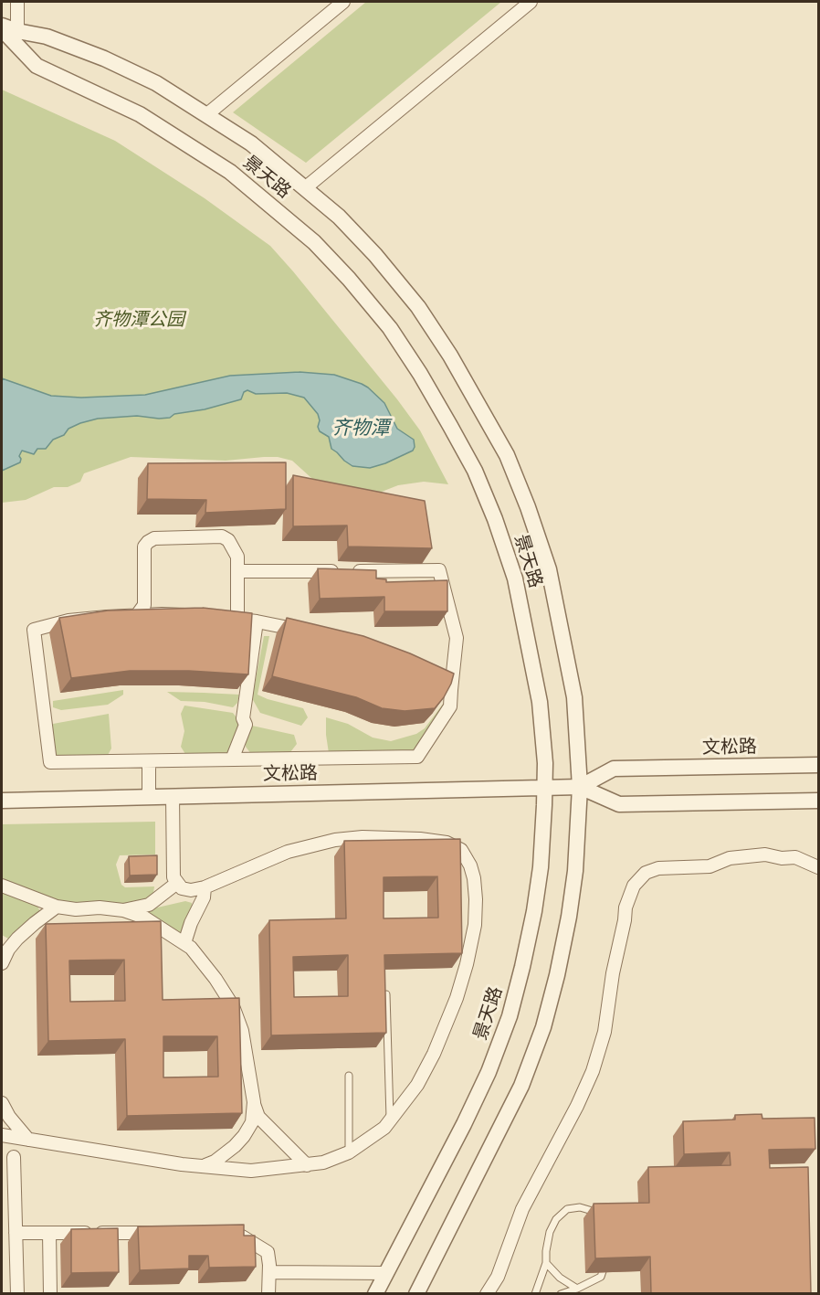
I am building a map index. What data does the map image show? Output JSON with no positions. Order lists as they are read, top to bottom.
{
  "streets": {
    "street": ["景天路", "文松路"]
  },
  "crossings": [
    ["景天路", "文松路"]
  ],
  "water": ["齐物潭"],
  "parks": ["齐物潭公园"]
}
